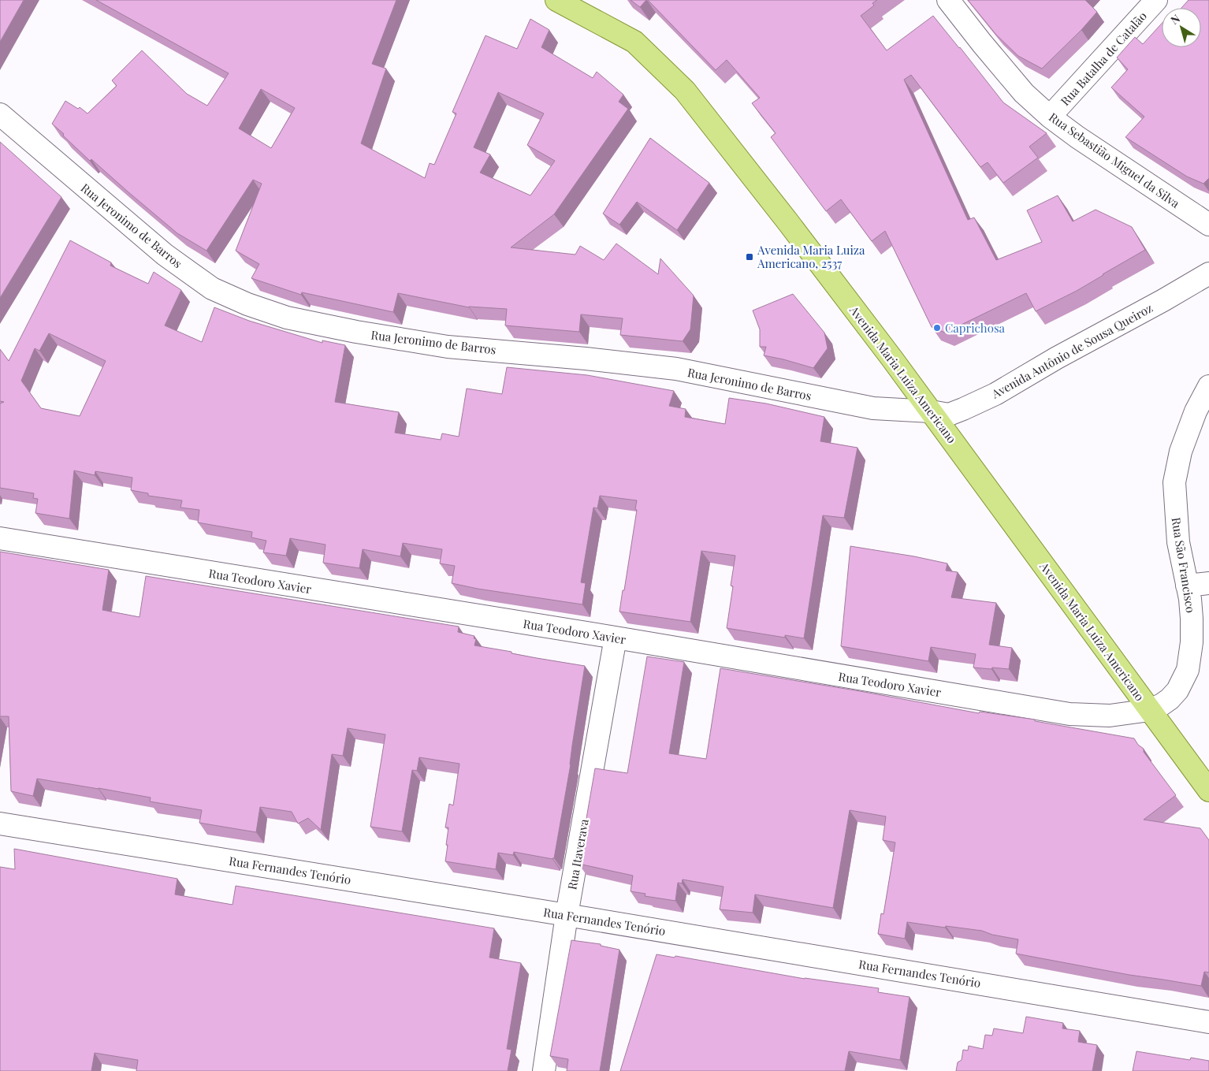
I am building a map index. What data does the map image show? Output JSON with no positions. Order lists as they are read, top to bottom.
{
  "streets": {
    "main road": ["Avenida Maria Luiza Americano"],
    "street": [
      "Rua Batalha de Catalão",
      "Rua Sebastião Miguel da Silva",
      "Rua Jeronimo de Barros",
      "Avenida Antônio de Sousa Queiroz",
      "Rua São Francisco",
      "Rua Teodoro Xavier",
      "Rua Itaverava",
      "Rua Fernandes Tenório"
    ]
  },
  "crossings": [
    ["Rua Batalha de Catalão", "Rua Sebastião Miguel da Silva"],
    ["Rua Jeronimo de Barros", "Avenida Antônio de Sousa Queiroz"],
    ["Rua Jeronimo de Barros", "Avenida Maria Luiza Americano"],
    ["Avenida Antônio de Sousa Queiroz", "Avenida Maria Luiza Americano"],
    ["Avenida Maria Luiza Americano", "Rua São Francisco"],
    ["Avenida Maria Luiza Americano", "Rua Teodoro Xavier"],
    ["Rua São Francisco", "Rua Teodoro Xavier"],
    ["Rua Teodoro Xavier", "Rua Itaverava"],
    ["Rua Itaverava", "Rua Fernandes Tenório"]
  ],
  "places": {
    "transit": ["Avenida Maria Luiza Americano, 2537"],
    "other": ["Caprichosa"]
  },
  "north": "top left"
}
